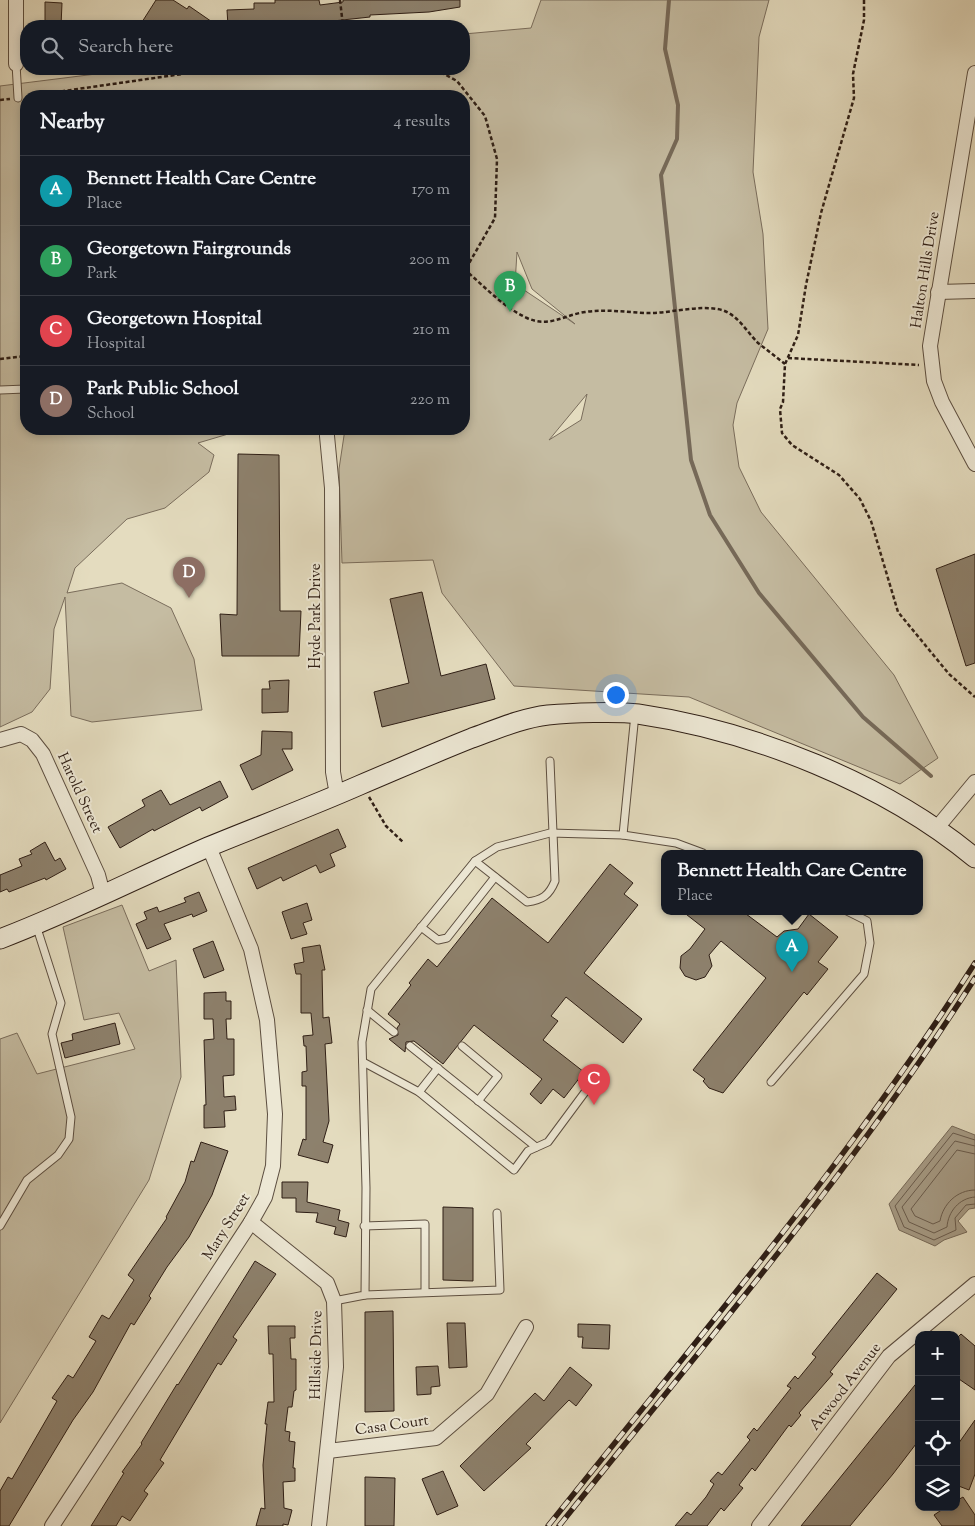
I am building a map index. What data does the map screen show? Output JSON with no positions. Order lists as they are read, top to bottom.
{
  "streets": {
    "street": [
      "Halton Hills Drive",
      "Hyde Park Drive",
      "Harold Street",
      "Mary Street",
      "Hillside Drive",
      "Atwood Avenue",
      "Casa Court"
    ]
  },
  "crossings": [
    ["Mary Street", "Hillside Drive"],
    ["Hillside Drive", "Casa Court"]
  ],
  "page": {
    "search": "Search here",
    "heading": ["Nearby", "4 results"],
    "list": [
      {
        "mark": "A",
        "name": "Bennett Health Care Centre",
        "note": "Place",
        "value": "170 m"
      },
      {
        "mark": "B",
        "name": "Georgetown Fairgrounds",
        "note": "Park",
        "value": "200 m"
      },
      {
        "mark": "C",
        "name": "Georgetown Hospital",
        "note": "Hospital",
        "value": "210 m"
      },
      {
        "mark": "D",
        "name": "Park Public School",
        "note": "School",
        "value": "220 m"
      }
    ],
    "pins": [
      "B",
      "D",
      "A",
      "C"
    ],
    "popup": ["Bennett Health Care Centre", "Place"],
    "map_buttons": ["+", "−"]
  }
}
